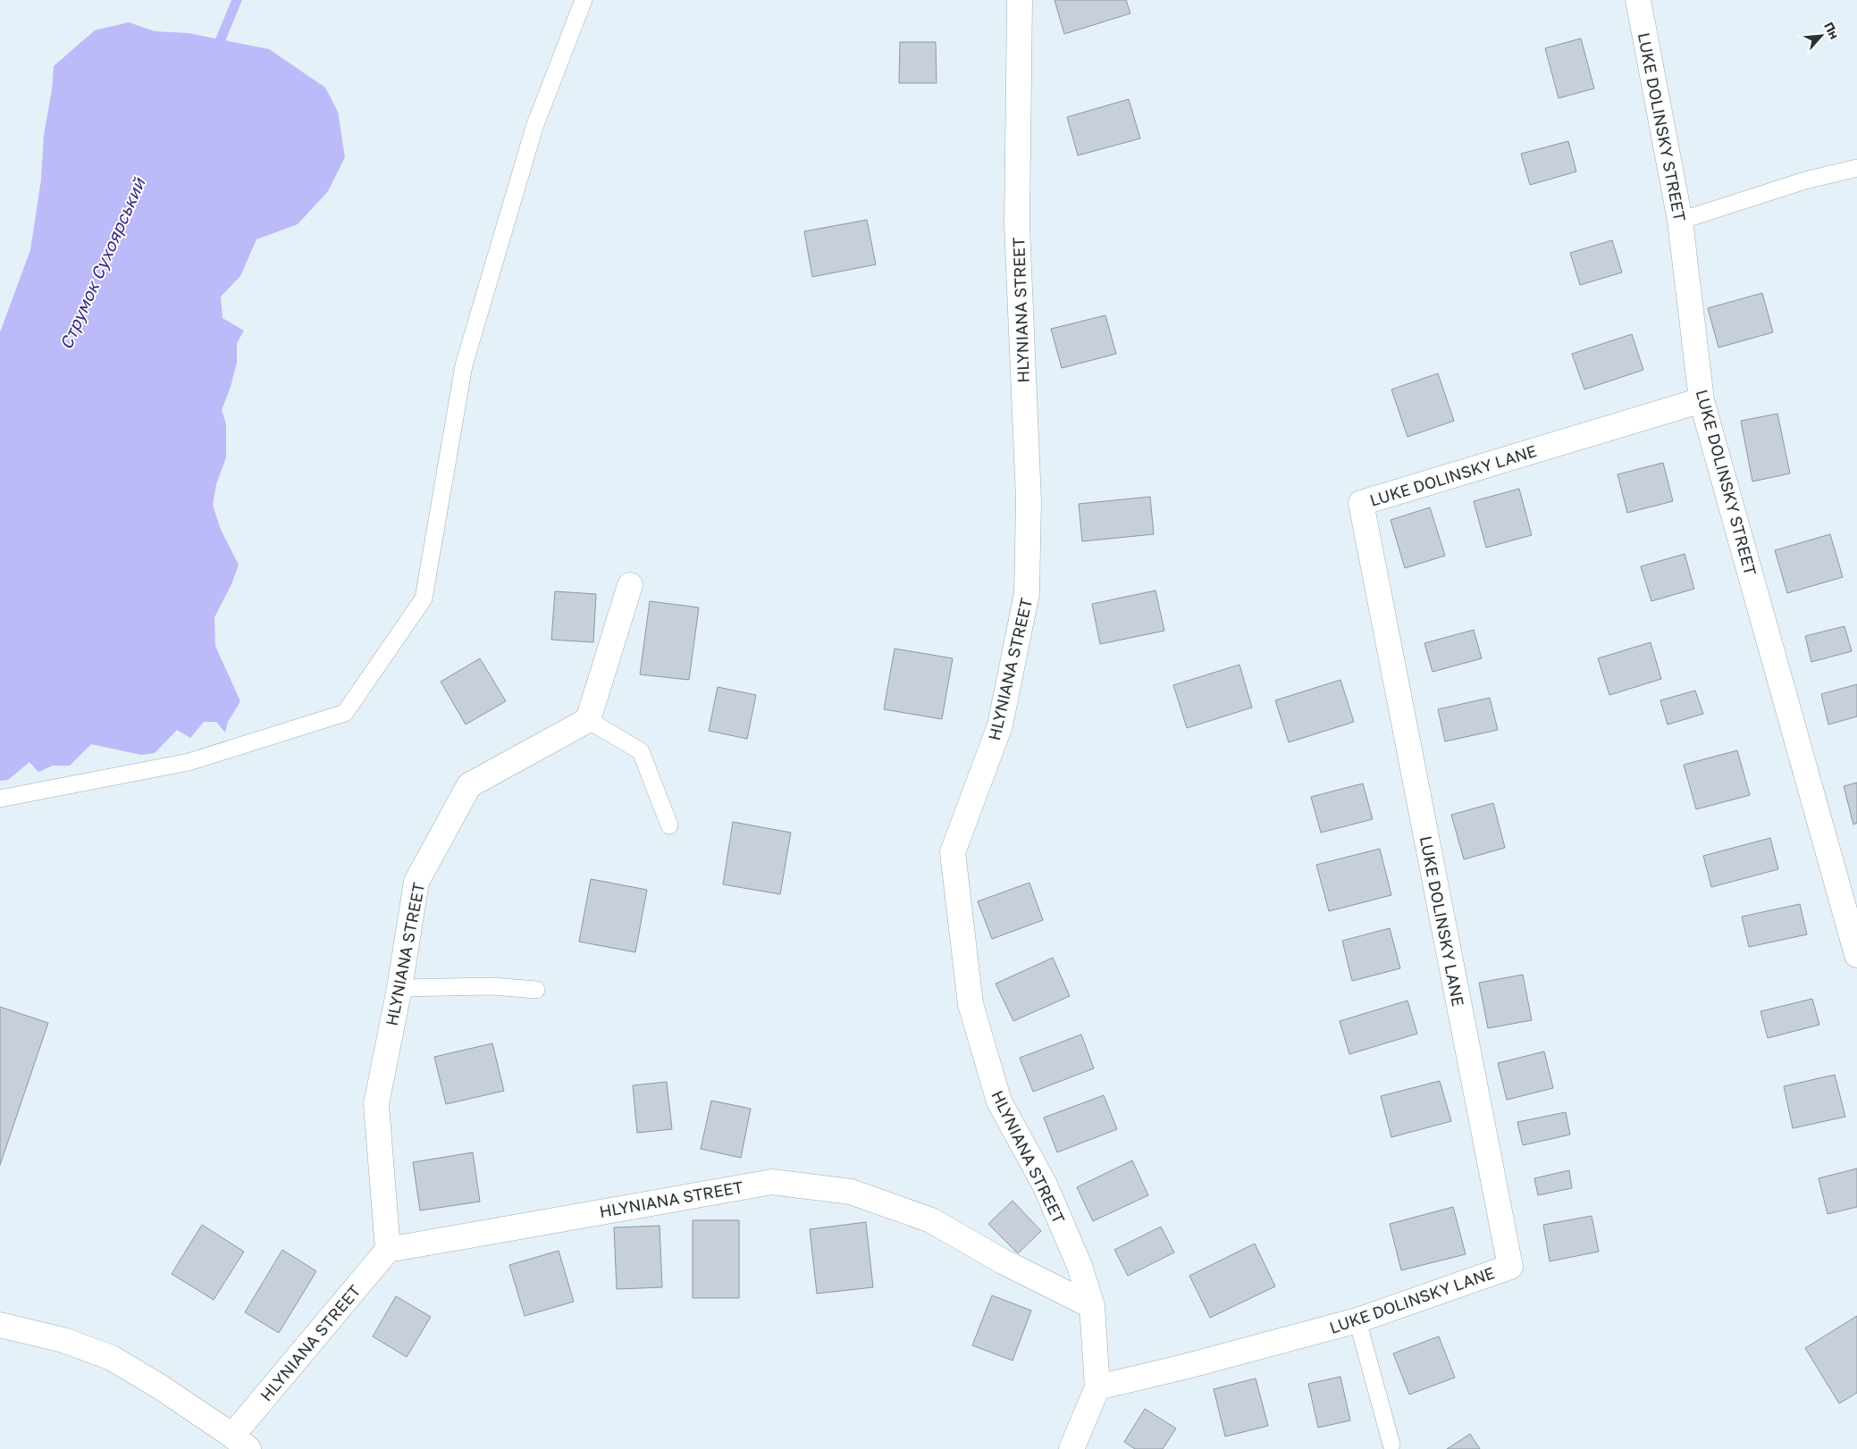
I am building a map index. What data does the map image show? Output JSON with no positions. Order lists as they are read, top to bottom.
{
  "streets": {
    "street": ["LUKE DOLINSKY STREET", "HLYNIANA STREET", "LUKE DOLINSKY LANE"]
  },
  "crossings": [
    ["LUKE DOLINSKY STREET", "LUKE DOLINSKY LANE"],
    ["HLYNIANA STREET", "LUKE DOLINSKY LANE"]
  ],
  "water": ["Струмок Сухоярський"],
  "north": "top right"
}
